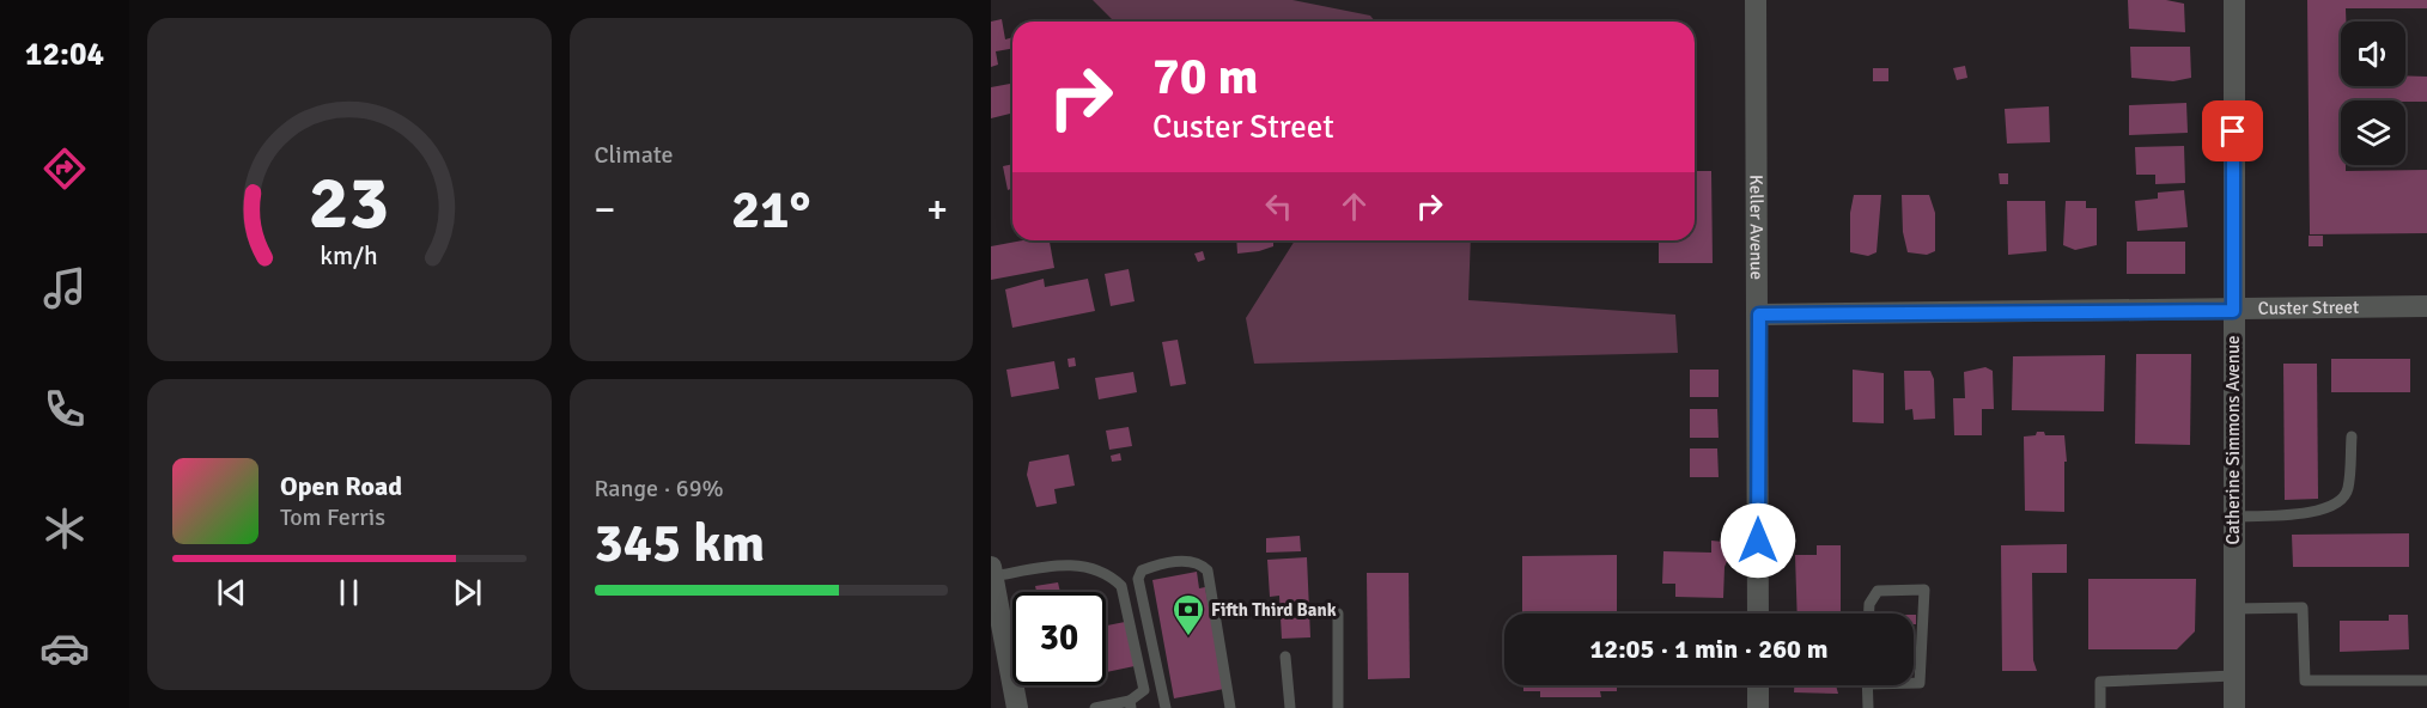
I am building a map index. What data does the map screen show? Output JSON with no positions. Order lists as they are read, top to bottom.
{
  "streets": {
    "street": ["Keller Avenue", "Custer Street", "Catherine Simmons Avenue"]
  },
  "crossings": [
    ["Keller Avenue", "Custer Street"],
    ["Custer Street", "Catherine Simmons Avenue"]
  ],
  "places": {
    "bank": ["Fifth Third Bank"]
  },
  "page": {
    "tabs": "12:04",
    "tile": [
      "Climate",
      ["Range · 69%", "345 km"]
    ],
    "turn": ["70 m", "Custer Street"],
    "heat": ["−", "21°", "+"],
    "song": ["Open Road", "Tom Ferris"],
    "limit": "30",
    "trip": "12:05 · 1 min · 260 m",
    "gauge": ["23", "km/h"]
  }
}
